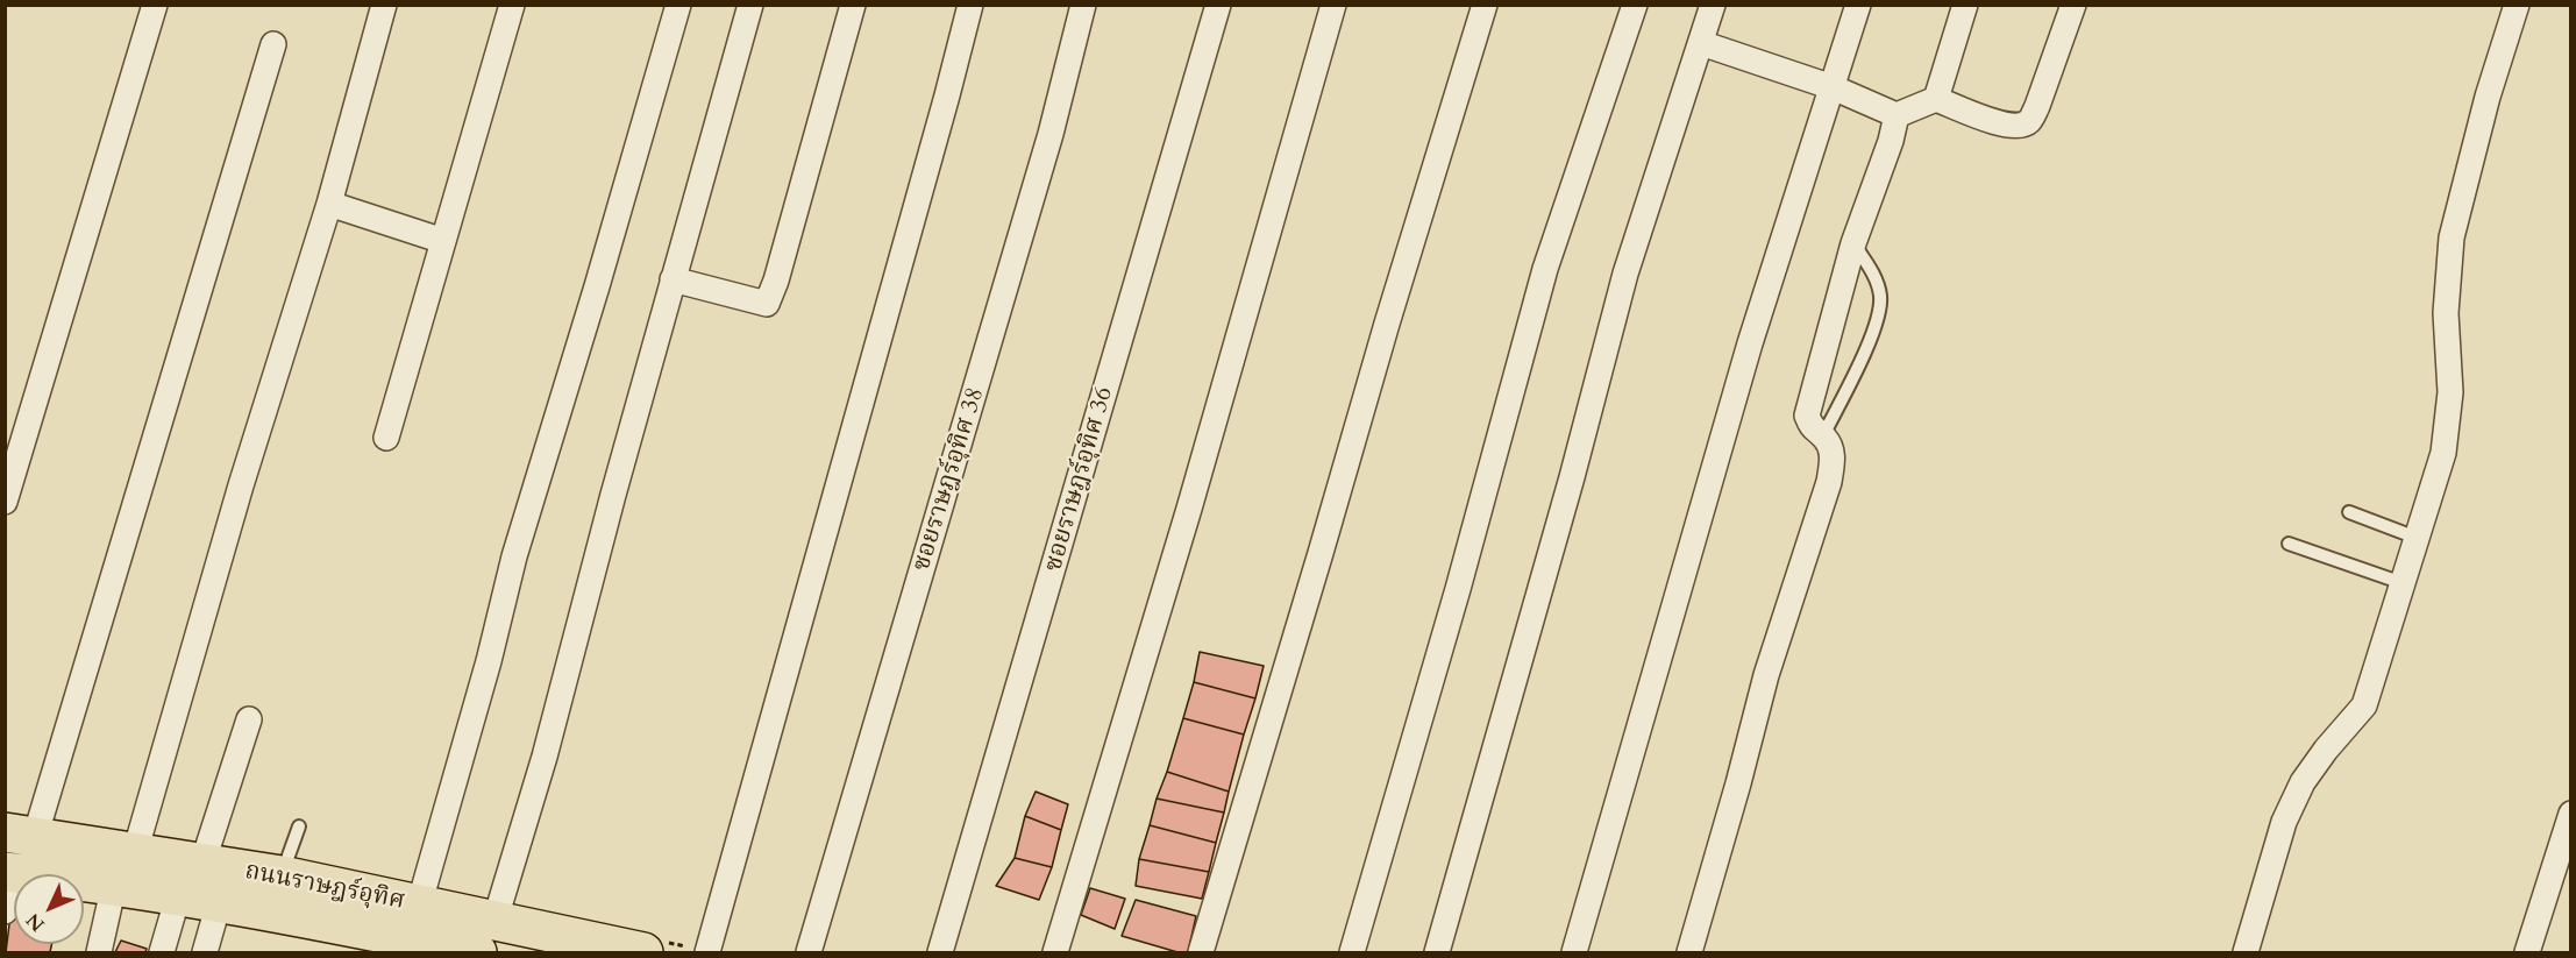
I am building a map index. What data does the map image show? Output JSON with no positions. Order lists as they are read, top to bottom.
{
  "streets": {
    "main road": ["ถนนราษฎร์อุทิศ"],
    "street": ["ซอยราษฎร์อุทิศ 38", "ซอยราษฎร์อุทิศ 36"]
  },
  "north": "bottom left"
}
